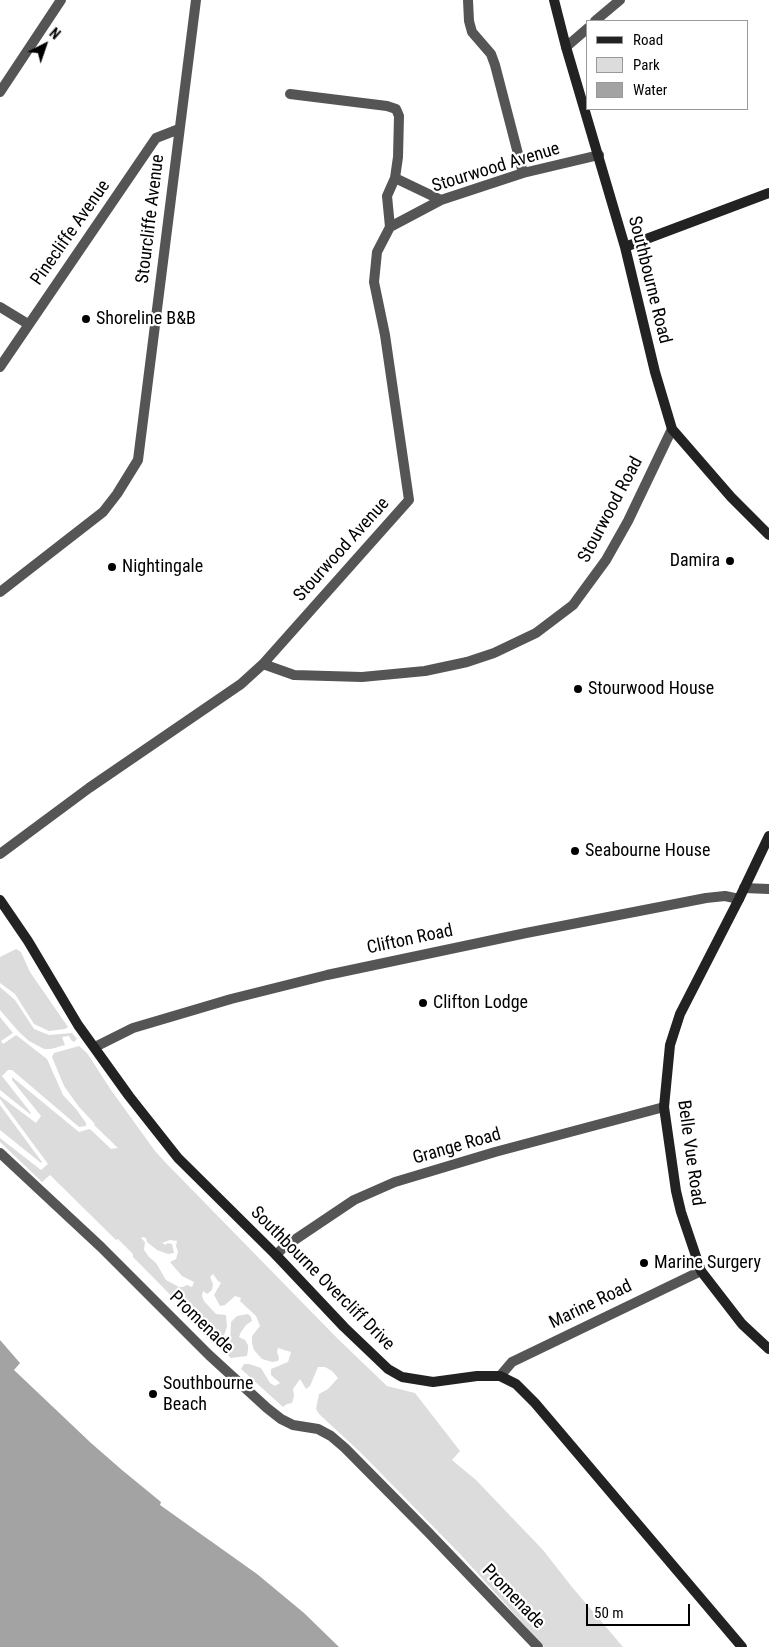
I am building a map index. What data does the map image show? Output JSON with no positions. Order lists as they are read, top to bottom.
{
  "streets": {
    "street": [
      "Stourwood Avenue",
      "Stourcliffe Avenue",
      "Pinecliffe Avenue",
      "Southbourne Road",
      "Stourwood Road",
      "Clifton Road",
      "Grange Road",
      "Belle Vue Road",
      "Southbourne Overcliff Drive",
      "Marine Road",
      "Promenade"
    ]
  },
  "crossings": [
    ["Stourwood Avenue", "Southbourne Road"],
    ["Stourwood Avenue", "Stourwood Road"],
    ["Stourcliffe Avenue", "Pinecliffe Avenue"],
    ["Southbourne Road", "Stourwood Road"],
    ["Clifton Road", "Belle Vue Road"],
    ["Clifton Road", "Southbourne Overcliff Drive"],
    ["Grange Road", "Belle Vue Road"],
    ["Grange Road", "Southbourne Overcliff Drive"],
    ["Belle Vue Road", "Marine Road"],
    ["Southbourne Overcliff Drive", "Marine Road"]
  ],
  "places": [
    "Shoreline B&B",
    "Damira",
    "Nightingale",
    "Stourwood House",
    "Seabourne House",
    "Clifton Lodge",
    "Marine Surgery",
    "Southbourne Beach"
  ],
  "legend": ["Road", "Park", "Water"],
  "scale_bar": "50 m",
  "north": "top right"
}
